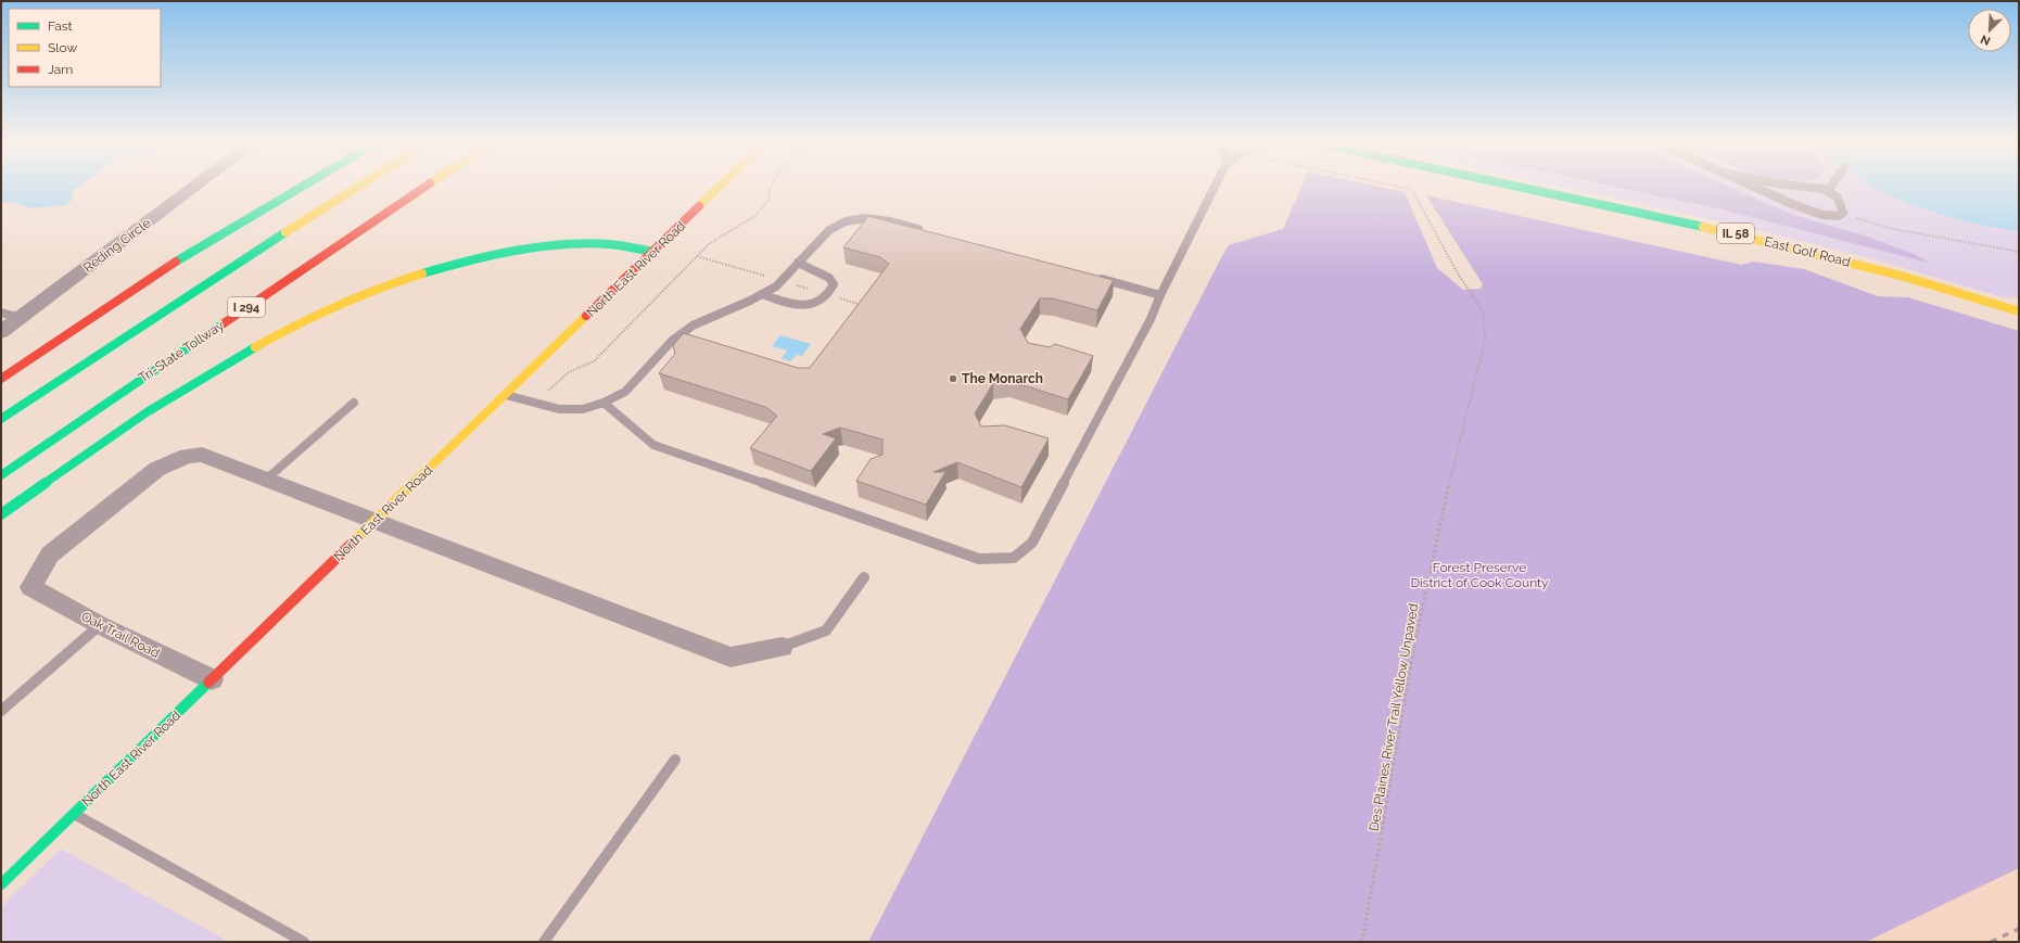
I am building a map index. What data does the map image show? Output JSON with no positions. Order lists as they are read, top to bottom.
{
  "streets": {
    "main road": [
      "IL 58",
      "East Golf Road",
      "North East River Road",
      "I 294",
      "Tri-State Tollway"
    ],
    "street": ["Reding Circle", "Oak Trail Road"],
    "path": ["Des Plaines River Trail Yellow Unpaved"]
  },
  "crossings": [
    ["North East River Road", "Oak Trail Road"]
  ],
  "parks": ["Forest Preserve District of Cook County"],
  "places": ["The Monarch"],
  "legend": ["Fast", "Slow", "Jam"],
  "north": "bottom left"
}
